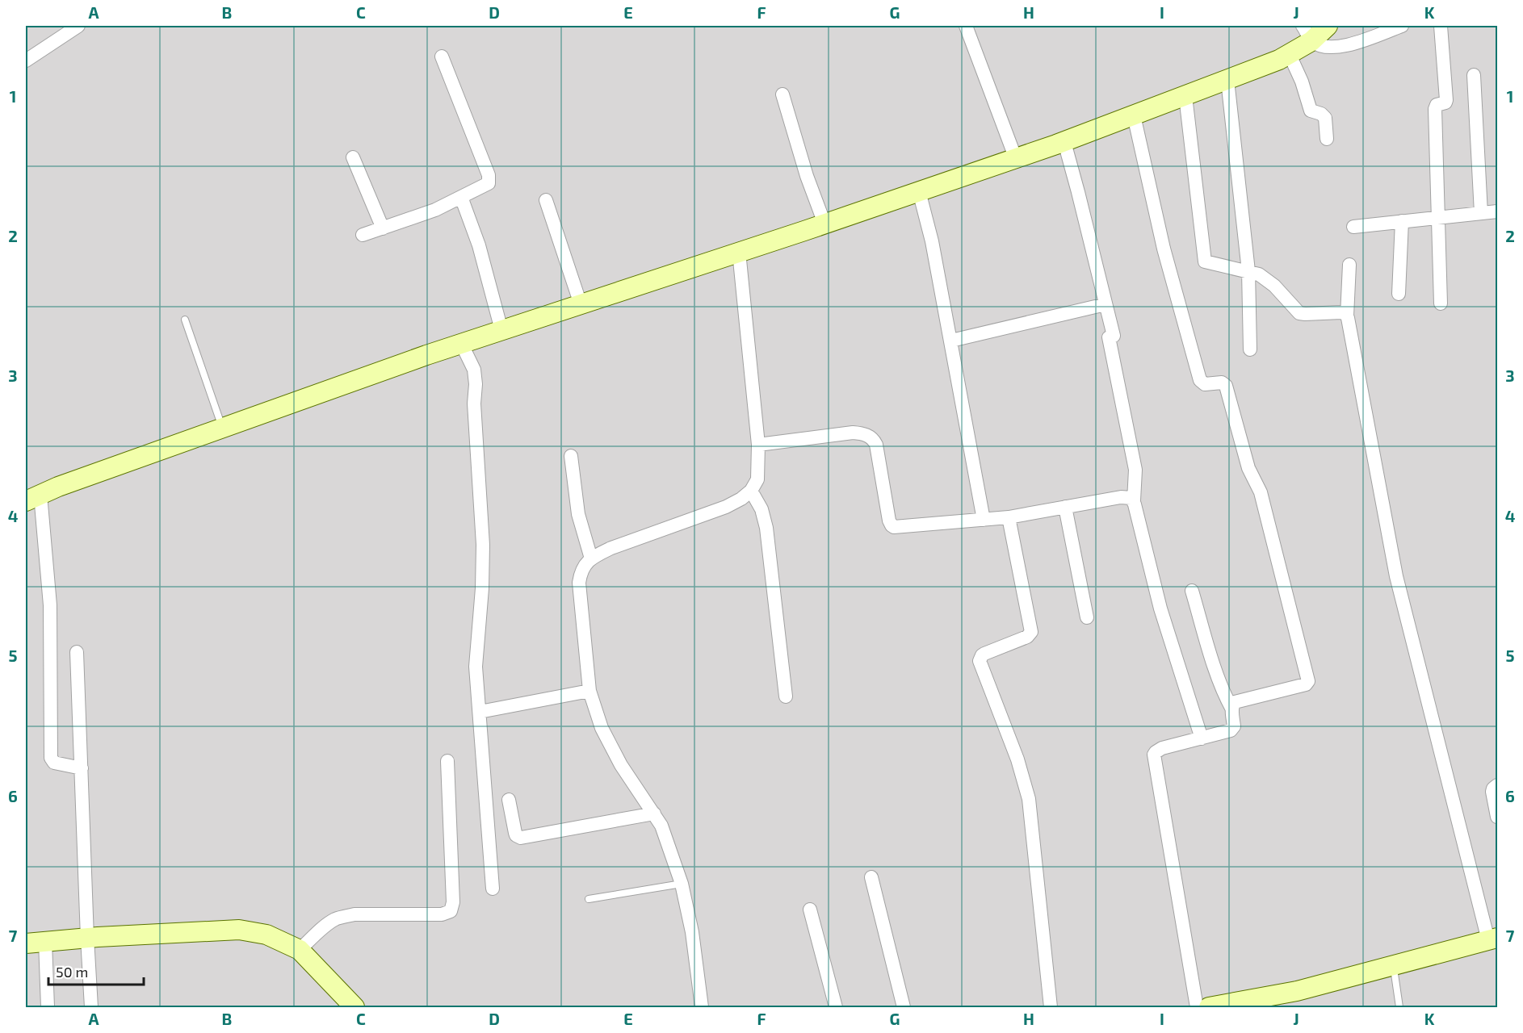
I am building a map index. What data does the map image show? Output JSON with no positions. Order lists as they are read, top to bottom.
{
  "scale_bar": "50 m",
  "grid": {
    "columns": [
      "A",
      "B",
      "C",
      "D",
      "E",
      "F",
      "G",
      "H",
      "I",
      "J",
      "K"
    ],
    "rows": [
      "1",
      "2",
      "3",
      "4",
      "5",
      "6",
      "7"
    ]
  }
}
